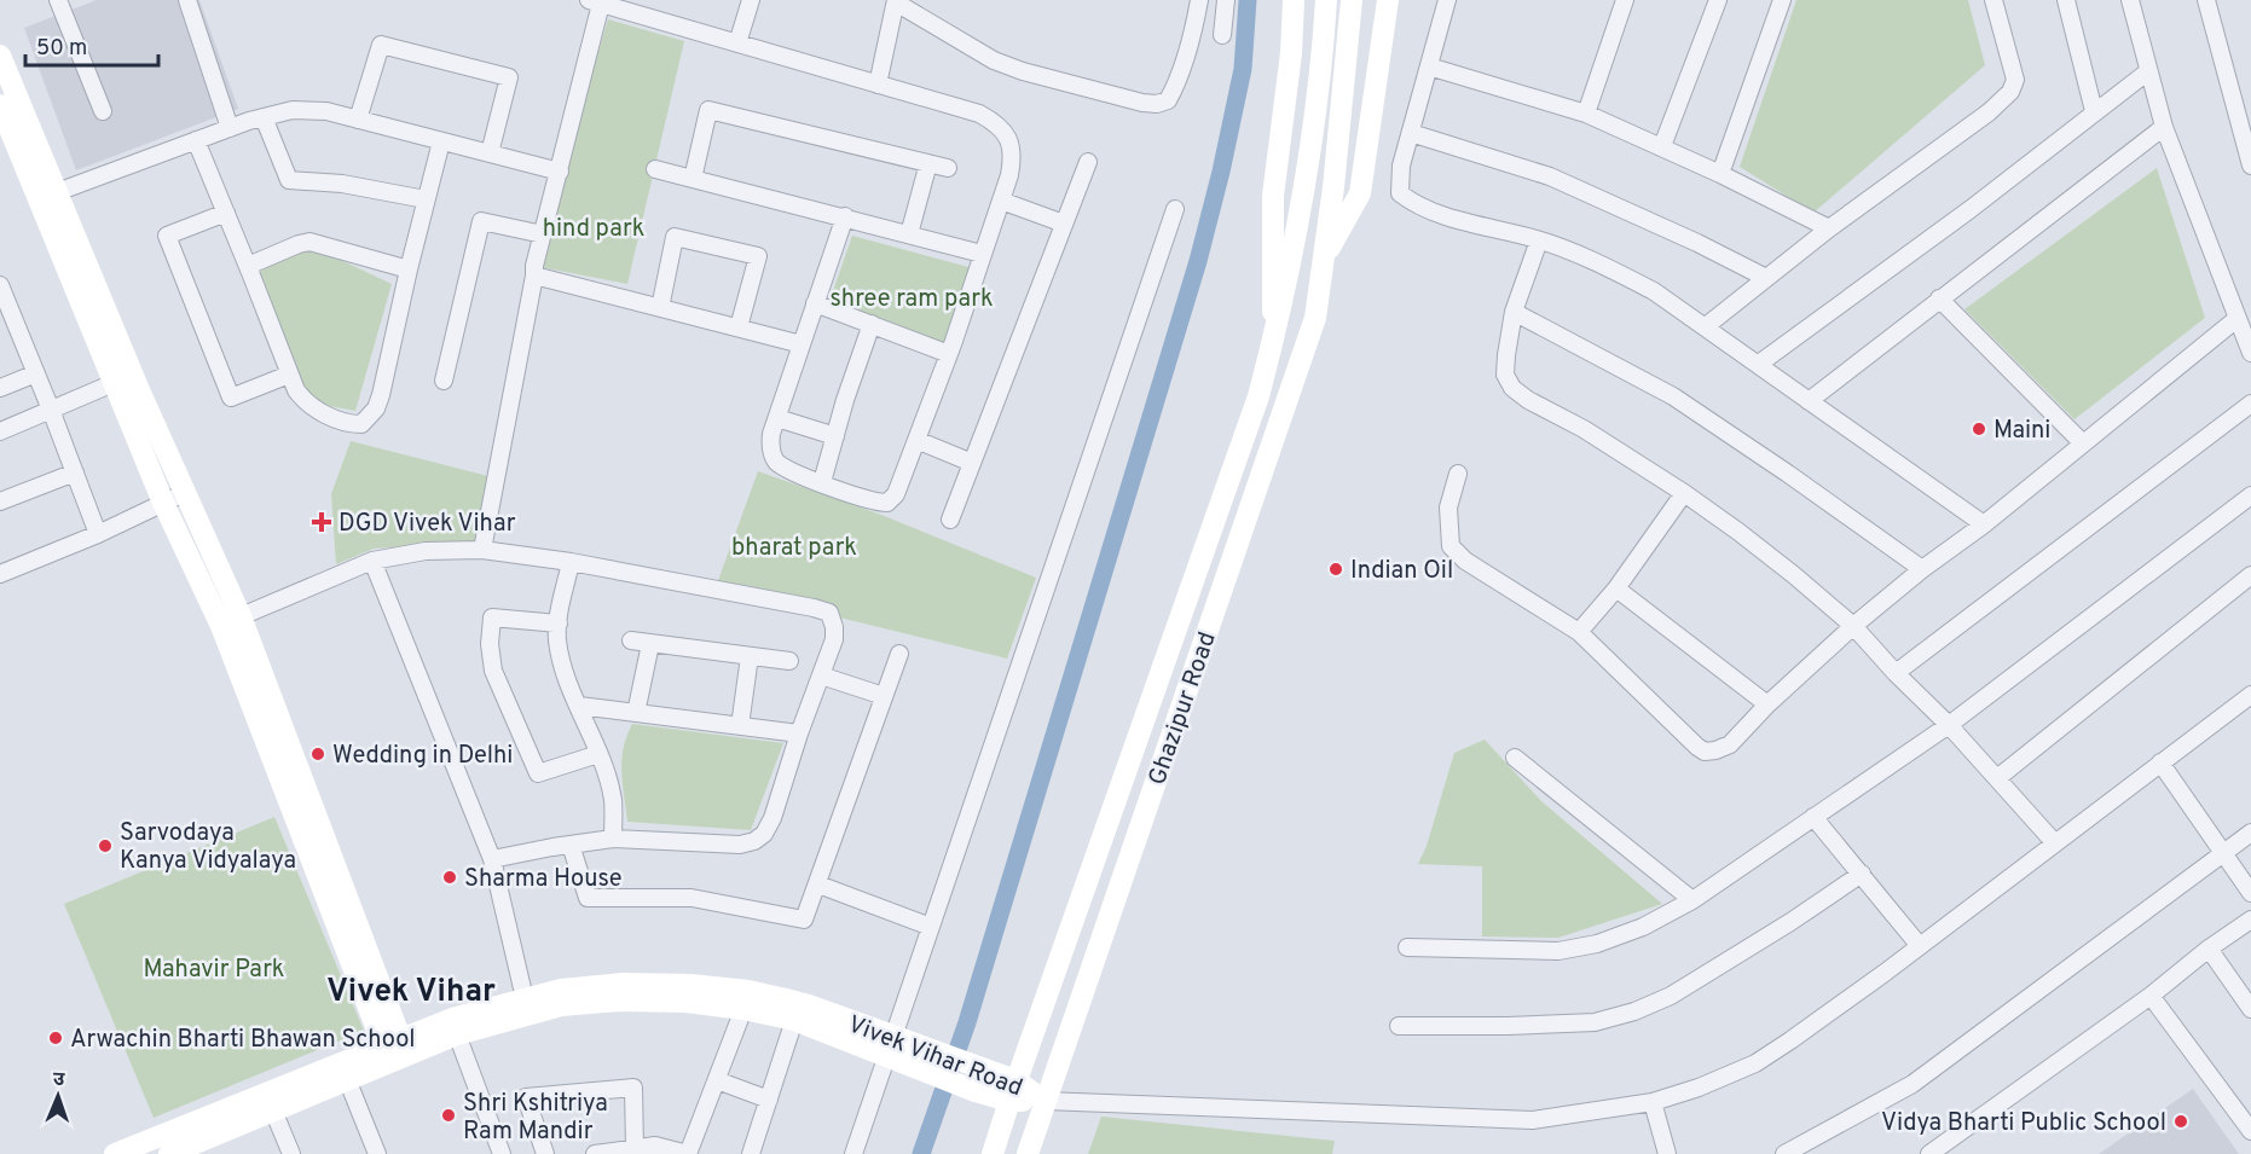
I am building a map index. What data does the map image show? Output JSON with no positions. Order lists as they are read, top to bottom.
{
  "streets": {
    "street": ["Ghazipur Road", "Vivek Vihar Road"]
  },
  "crossings": [
    ["Ghazipur Road", "Vivek Vihar Road"]
  ],
  "districts": ["Vivek Vihar"],
  "parks": [
    "hind park",
    "shree ram park",
    "bharat park",
    "Mahavir Park"
  ],
  "places": {
    "other": [
      "Maini",
      "Indian Oil",
      "Wedding in Delhi",
      "Sarvodaya Kanya Vidyalaya",
      "Sharma House",
      "Arwachin Bharti Bhawan School",
      "Shri Kshitriya Ram Mandir",
      "Vidya Bharti Public School"
    ],
    "health": ["DGD Vivek Vihar"]
  },
  "scale_bar": "50 m",
  "north": "top"
}
